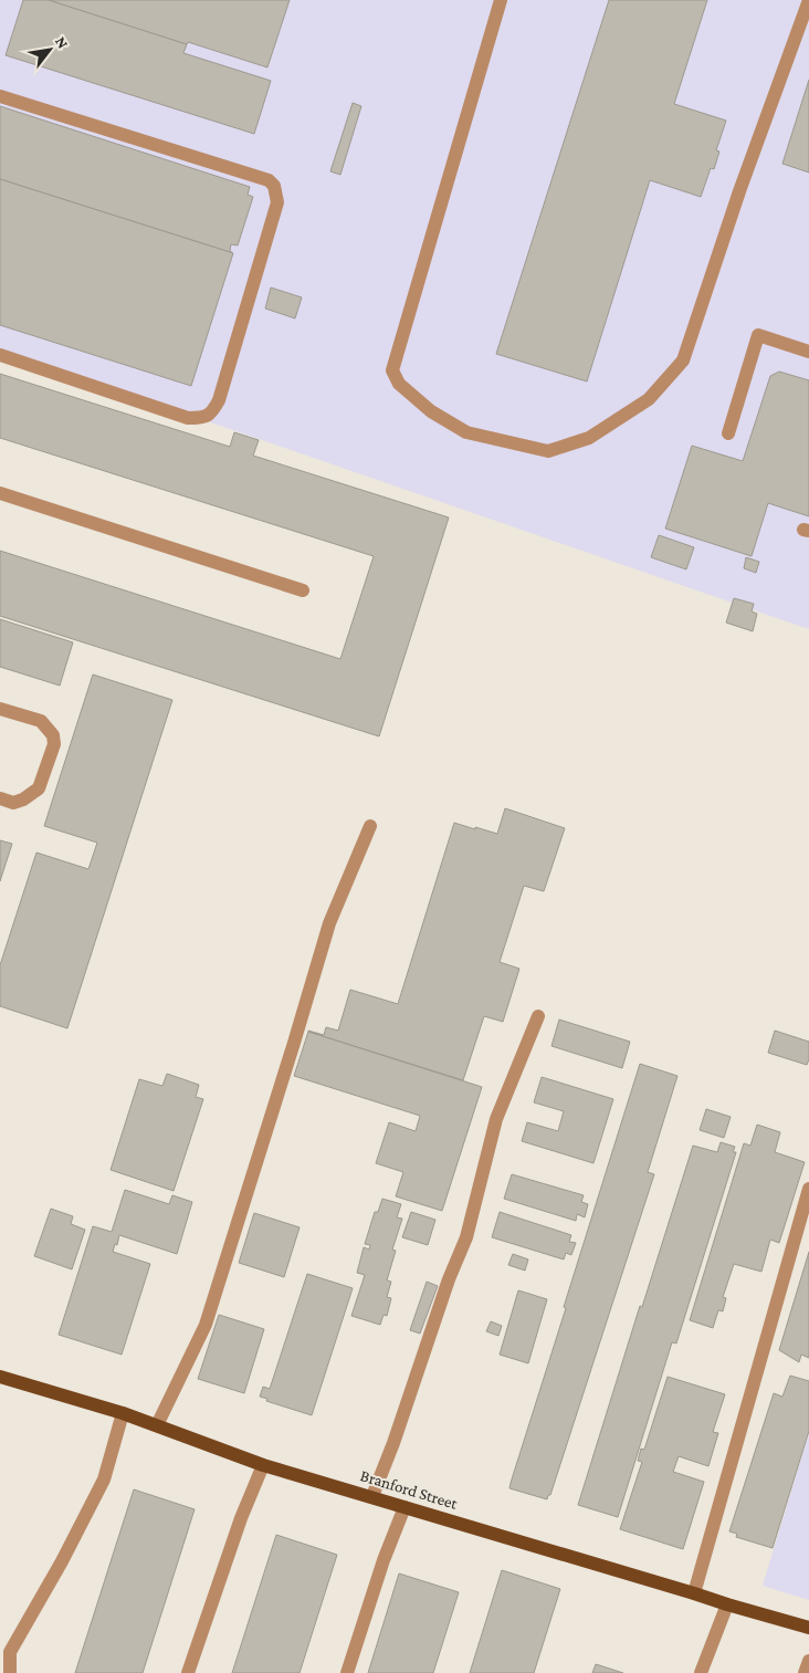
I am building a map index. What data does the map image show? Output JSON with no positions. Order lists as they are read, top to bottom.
{
  "streets": {
    "main road": ["Branford Street"]
  },
  "north": "top right"
}
